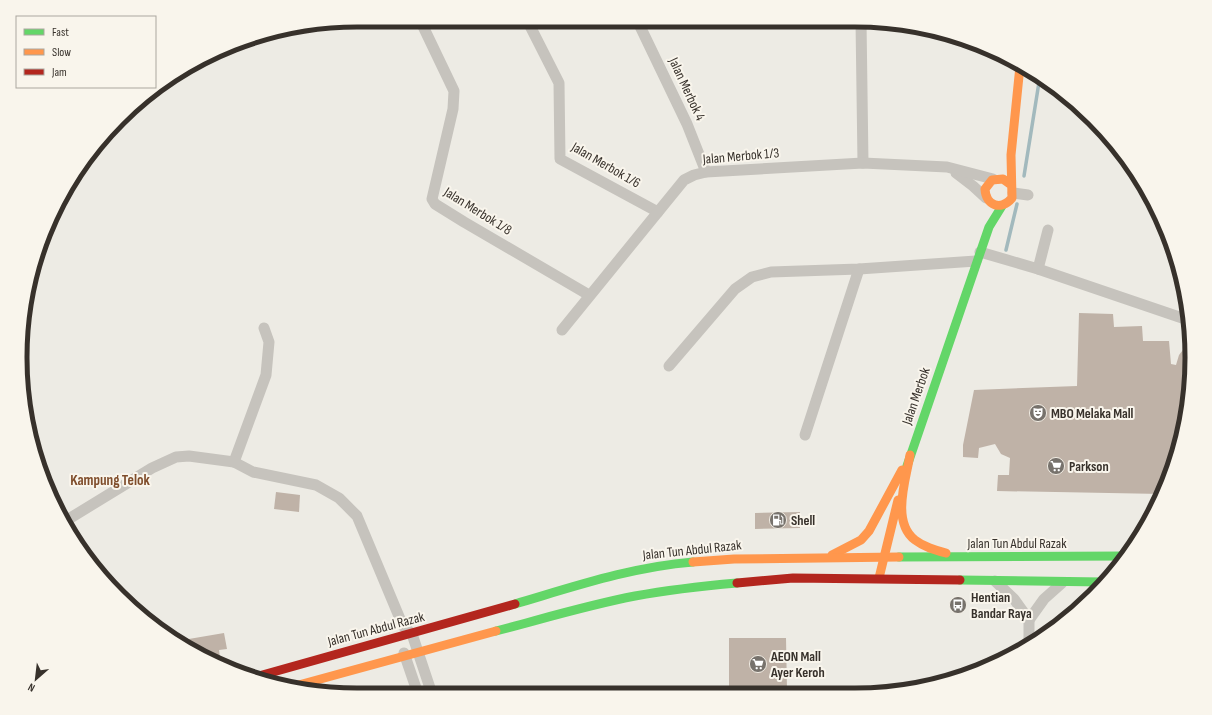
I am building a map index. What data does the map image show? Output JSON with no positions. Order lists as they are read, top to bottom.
{
  "streets": {
    "main road": ["Jalan Merbok", "Jalan Tun Abdul Razak"],
    "street": [
      "Jalan Merbok 4",
      "Jalan Merbok 1/3",
      "Jalan Merbok 1/6",
      "Jalan Merbok 1/8"
    ]
  },
  "crossings": [
    ["Jalan Merbok 4", "Jalan Merbok 1/3"],
    ["Jalan Merbok 1/3", "Jalan Merbok 1/6"],
    ["Jalan Merbok 1/3", "Jalan Merbok 1/8"],
    ["Jalan Merbok 1/3", "Jalan Merbok"],
    ["Jalan Merbok", "Jalan Tun Abdul Razak"]
  ],
  "districts": ["Kampung Telok"],
  "places": {
    "theatre": ["MBO Melaka Mall"],
    "supermarket": ["Parkson", "AEON Mall Ayer Keroh"],
    "fuel station": ["Shell"],
    "bus stop": ["Hentian Bandar Raya"]
  },
  "legend": ["Fast", "Slow", "Jam"],
  "north": "bottom left"
}
